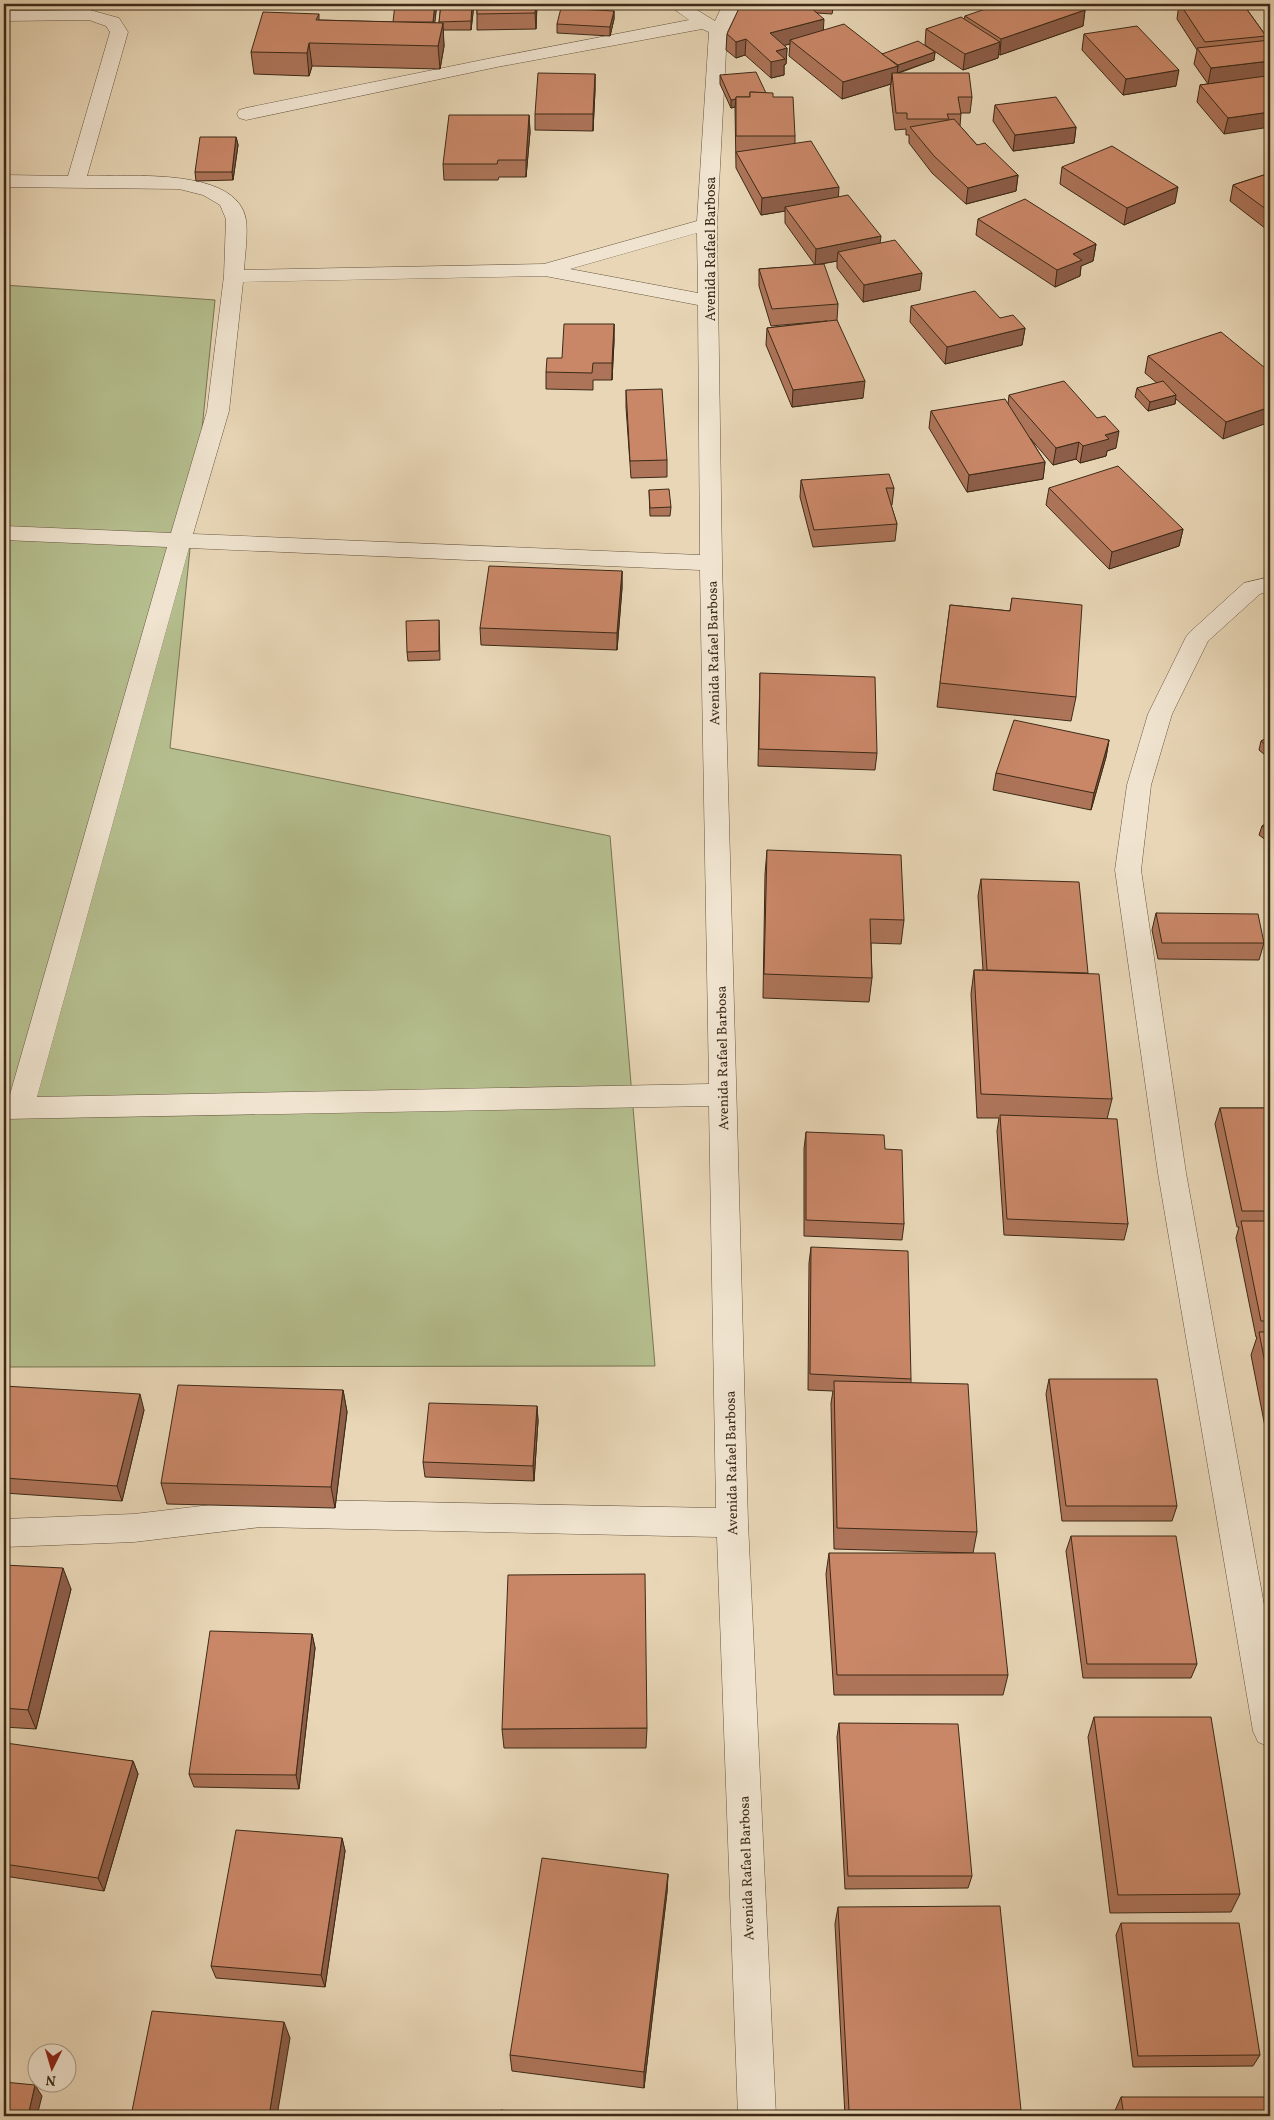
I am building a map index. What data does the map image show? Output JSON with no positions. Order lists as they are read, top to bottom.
{
  "streets": {
    "street": ["Avenida Rafael Barbosa"]
  },
  "north": "bottom"
}
